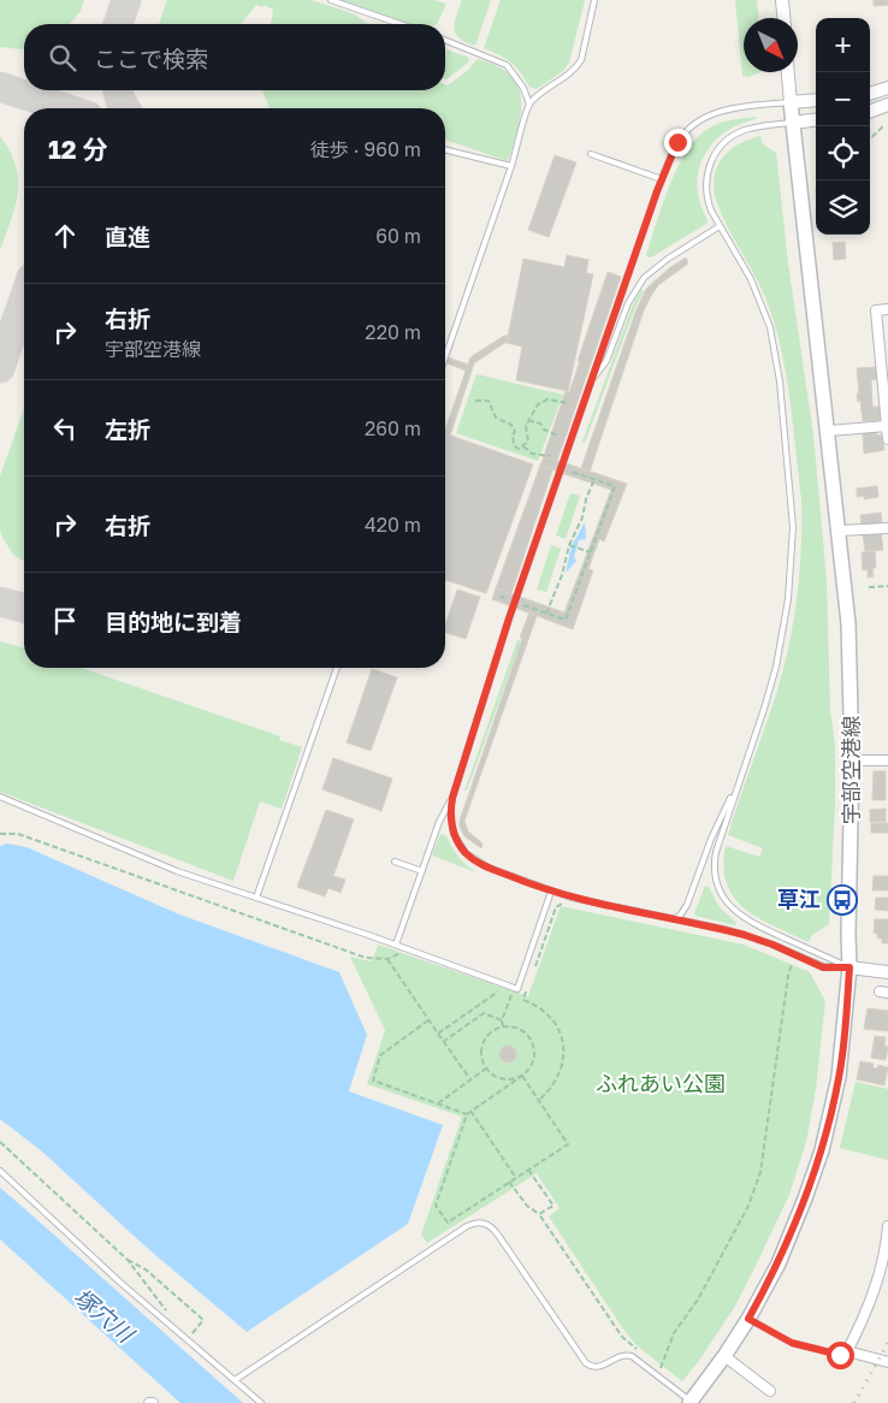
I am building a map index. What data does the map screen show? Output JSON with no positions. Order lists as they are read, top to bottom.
{
  "streets": {
    "main road": ["宇部空港線"]
  },
  "water": ["塚穴川"],
  "parks": ["ふれあい公園"],
  "places": {
    "bus stop": ["草江"]
  },
  "north": "bottom right",
  "page": {
    "map_buttons": ["+", "−"],
    "search": "ここで検索",
    "heading": ["12 分", "徒歩 · 960 m"],
    "list": [
      ["直進", "60 m"],
      ["右折", "宇部空港線", "220 m"],
      ["左折", "260 m"],
      ["右折", "420 m"],
      "目的地に到着"
    ]
  }
}
